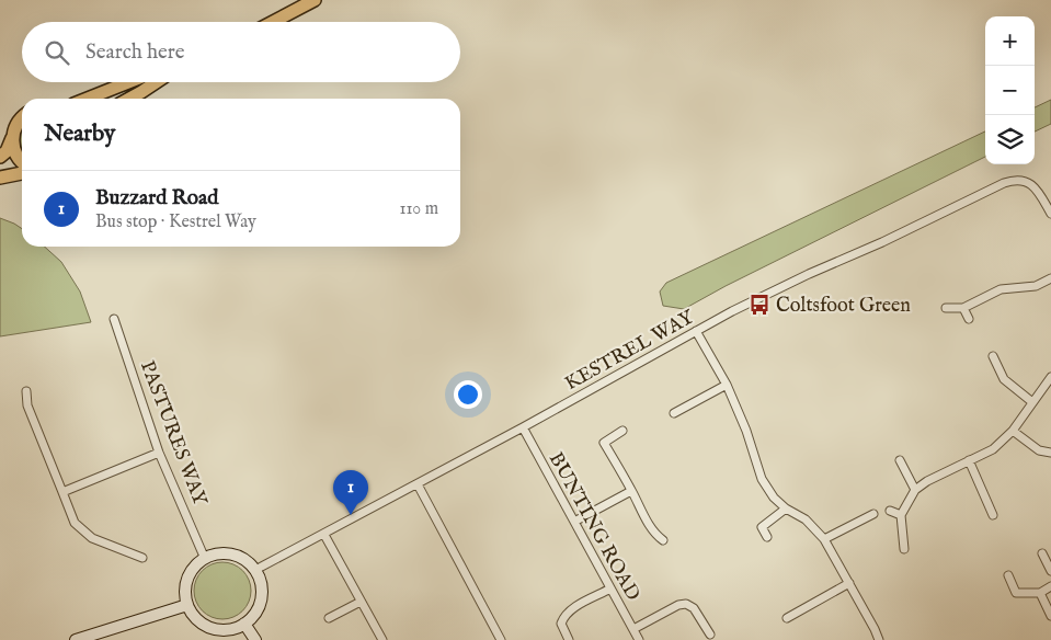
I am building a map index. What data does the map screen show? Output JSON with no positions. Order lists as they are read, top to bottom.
{
  "streets": {
    "street": ["KESTREL WAY", "PASTURES WAY", "BUNTING ROAD"]
  },
  "crossings": [
    ["KESTREL WAY", "PASTURES WAY"],
    ["KESTREL WAY", "BUNTING ROAD"]
  ],
  "places": {
    "bus stop": ["Coltsfoot Green"]
  },
  "page": {
    "map_buttons": ["+", "−"],
    "search": "Search here",
    "heading": "Nearby",
    "list": [
      {
        "mark": "1",
        "name": "Buzzard Road",
        "note": "Bus stop · Kestrel Way",
        "value": "110 m"
      }
    ],
    "pins": "1"
  }
}
